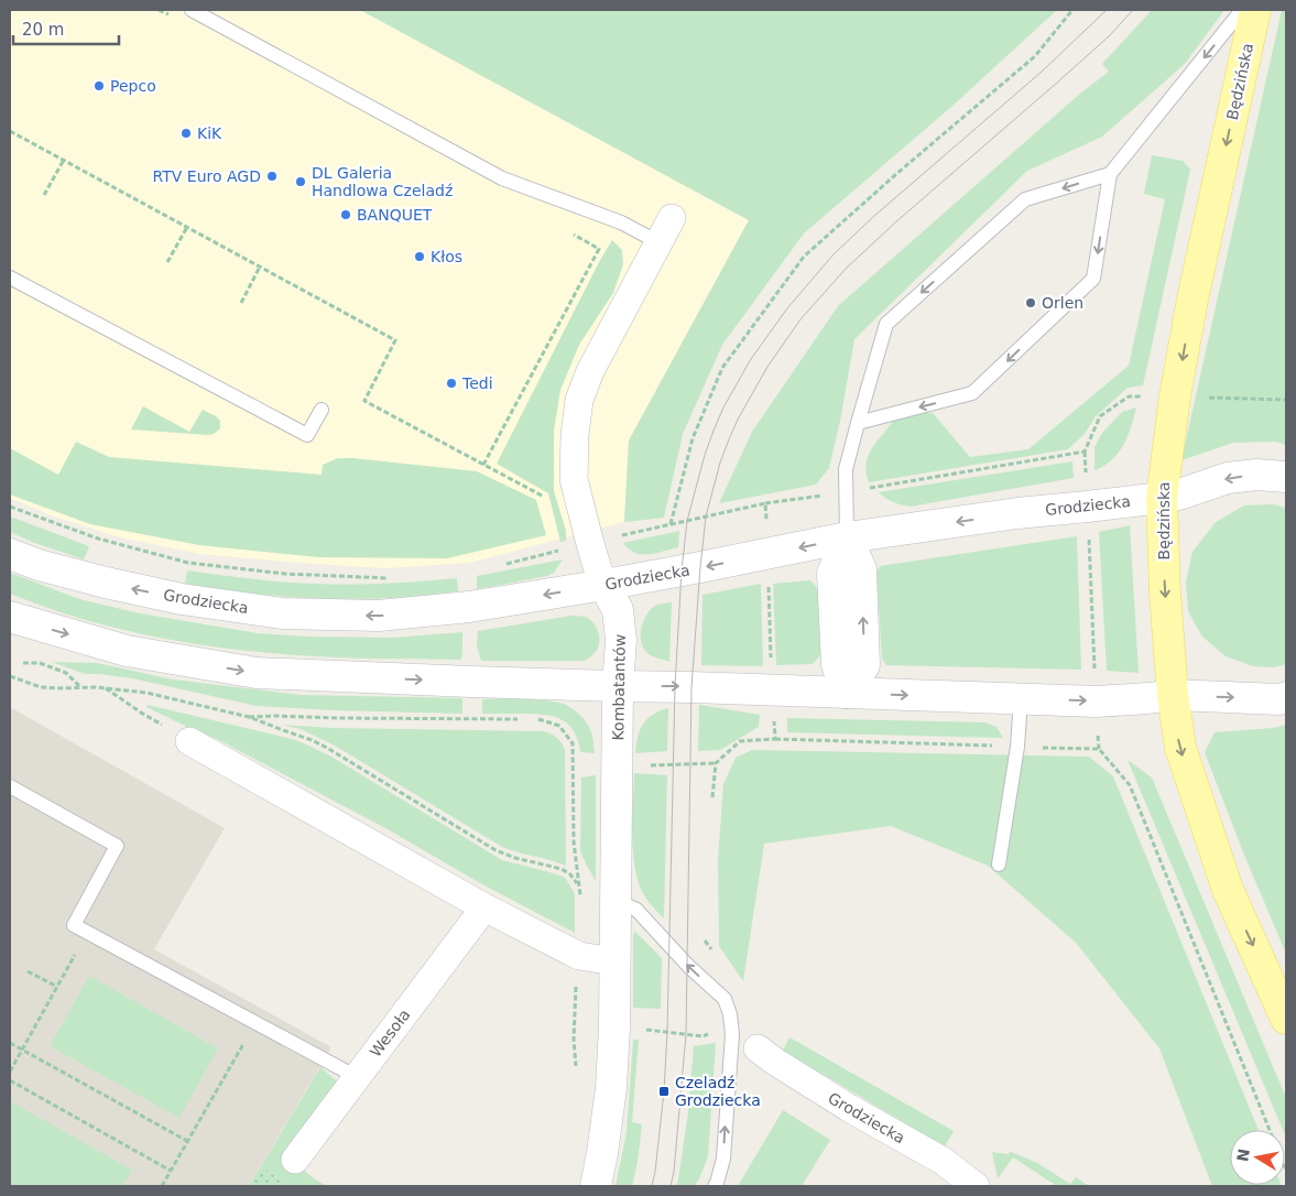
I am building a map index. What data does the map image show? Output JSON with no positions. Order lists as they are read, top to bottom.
{
  "streets": {
    "main road": ["Będzińska"],
    "street": ["Grodziecka", "Kombatantów", "Wesoła"]
  },
  "crossings": [
    ["Będzińska", "Grodziecka"],
    ["Grodziecka", "Kombatantów"]
  ],
  "one_way": ["Będzińska"],
  "places": {
    "other": [
      "Pepco",
      "KiK",
      "RTV Euro AGD",
      "DL Galeria Handlowa Czeladź",
      "BANQUET",
      "Kłos",
      "Orlen",
      "Tedi"
    ],
    "transit": ["Czeladź Grodziecka"]
  },
  "scale_bar": "20 m",
  "north": "left"
}
